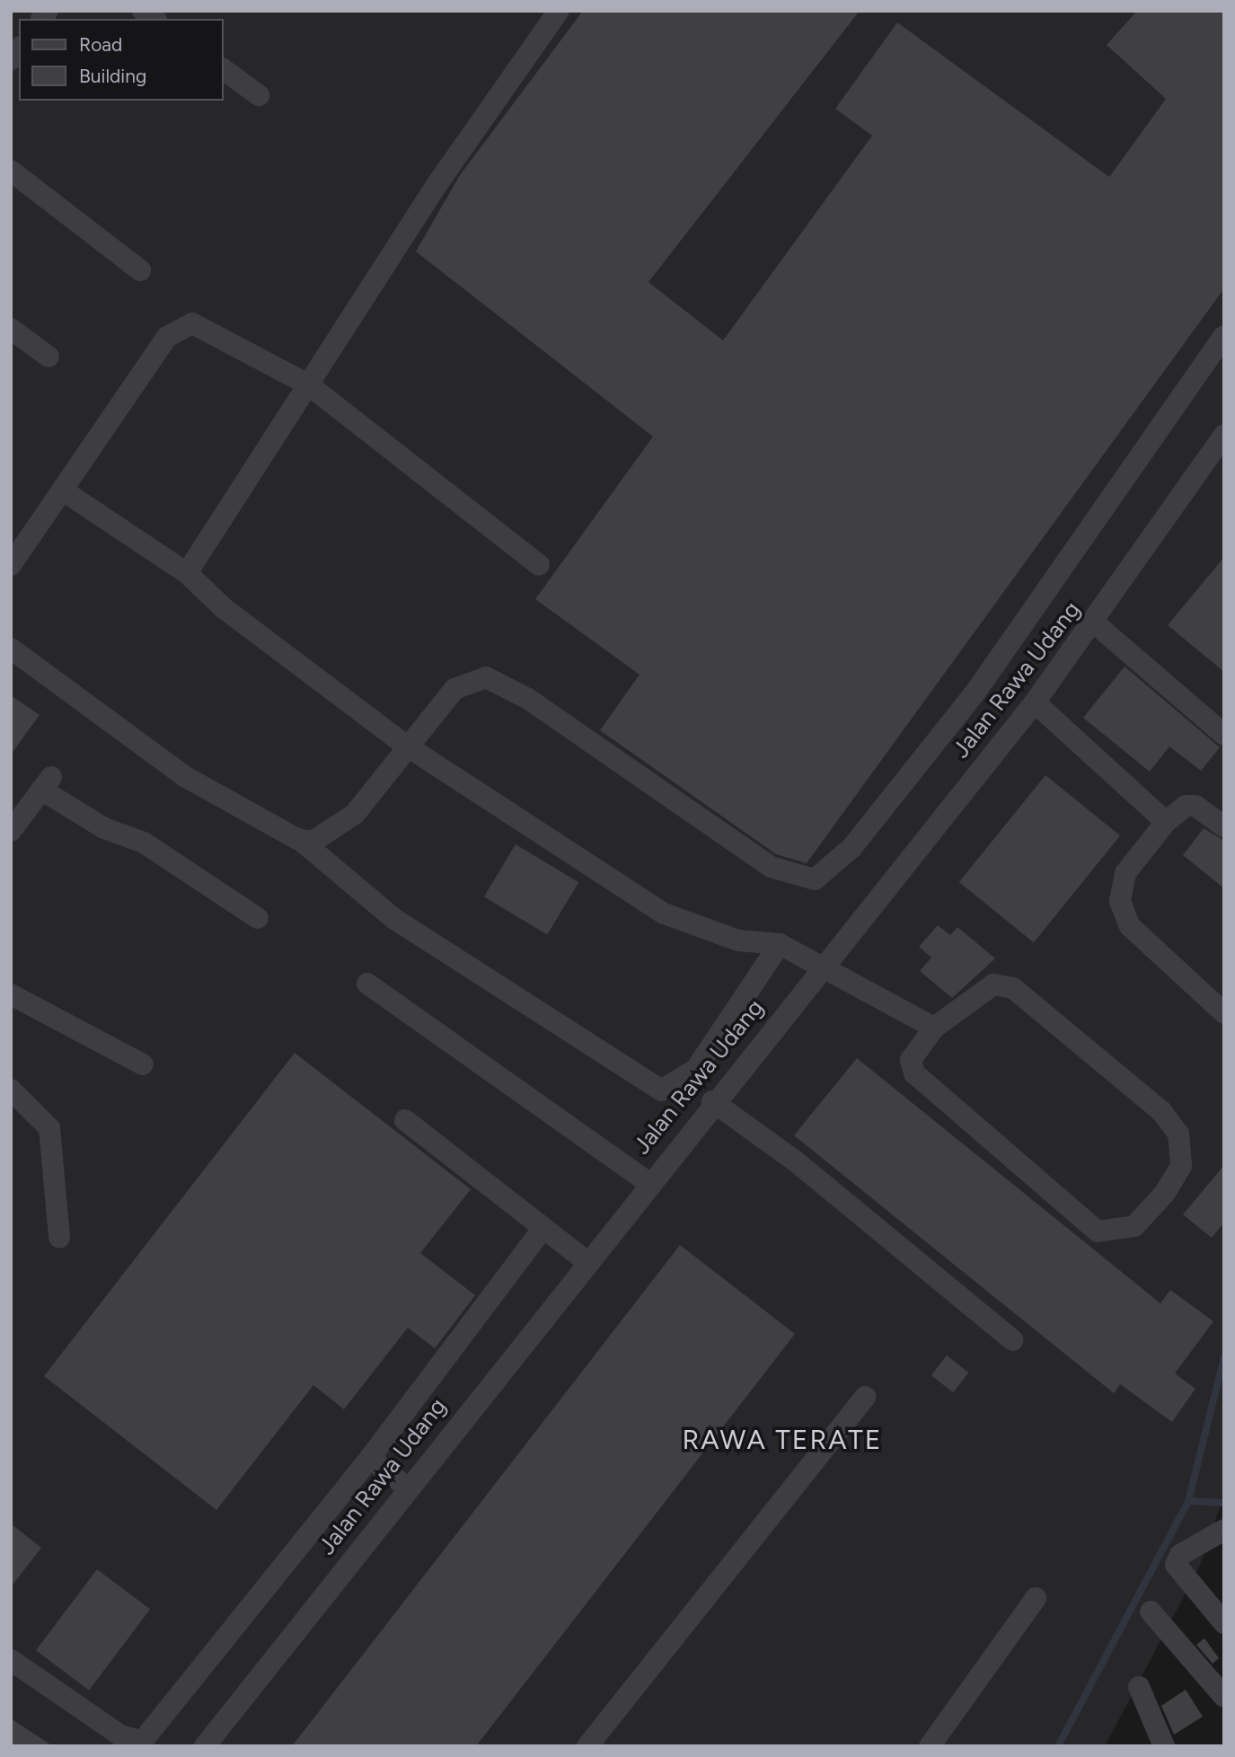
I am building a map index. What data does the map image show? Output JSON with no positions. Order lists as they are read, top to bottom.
{
  "streets": {
    "street": ["Jalan Rawa Udang"]
  },
  "districts": ["RAWA TERATE"],
  "legend": ["Road", "Building"]
}
